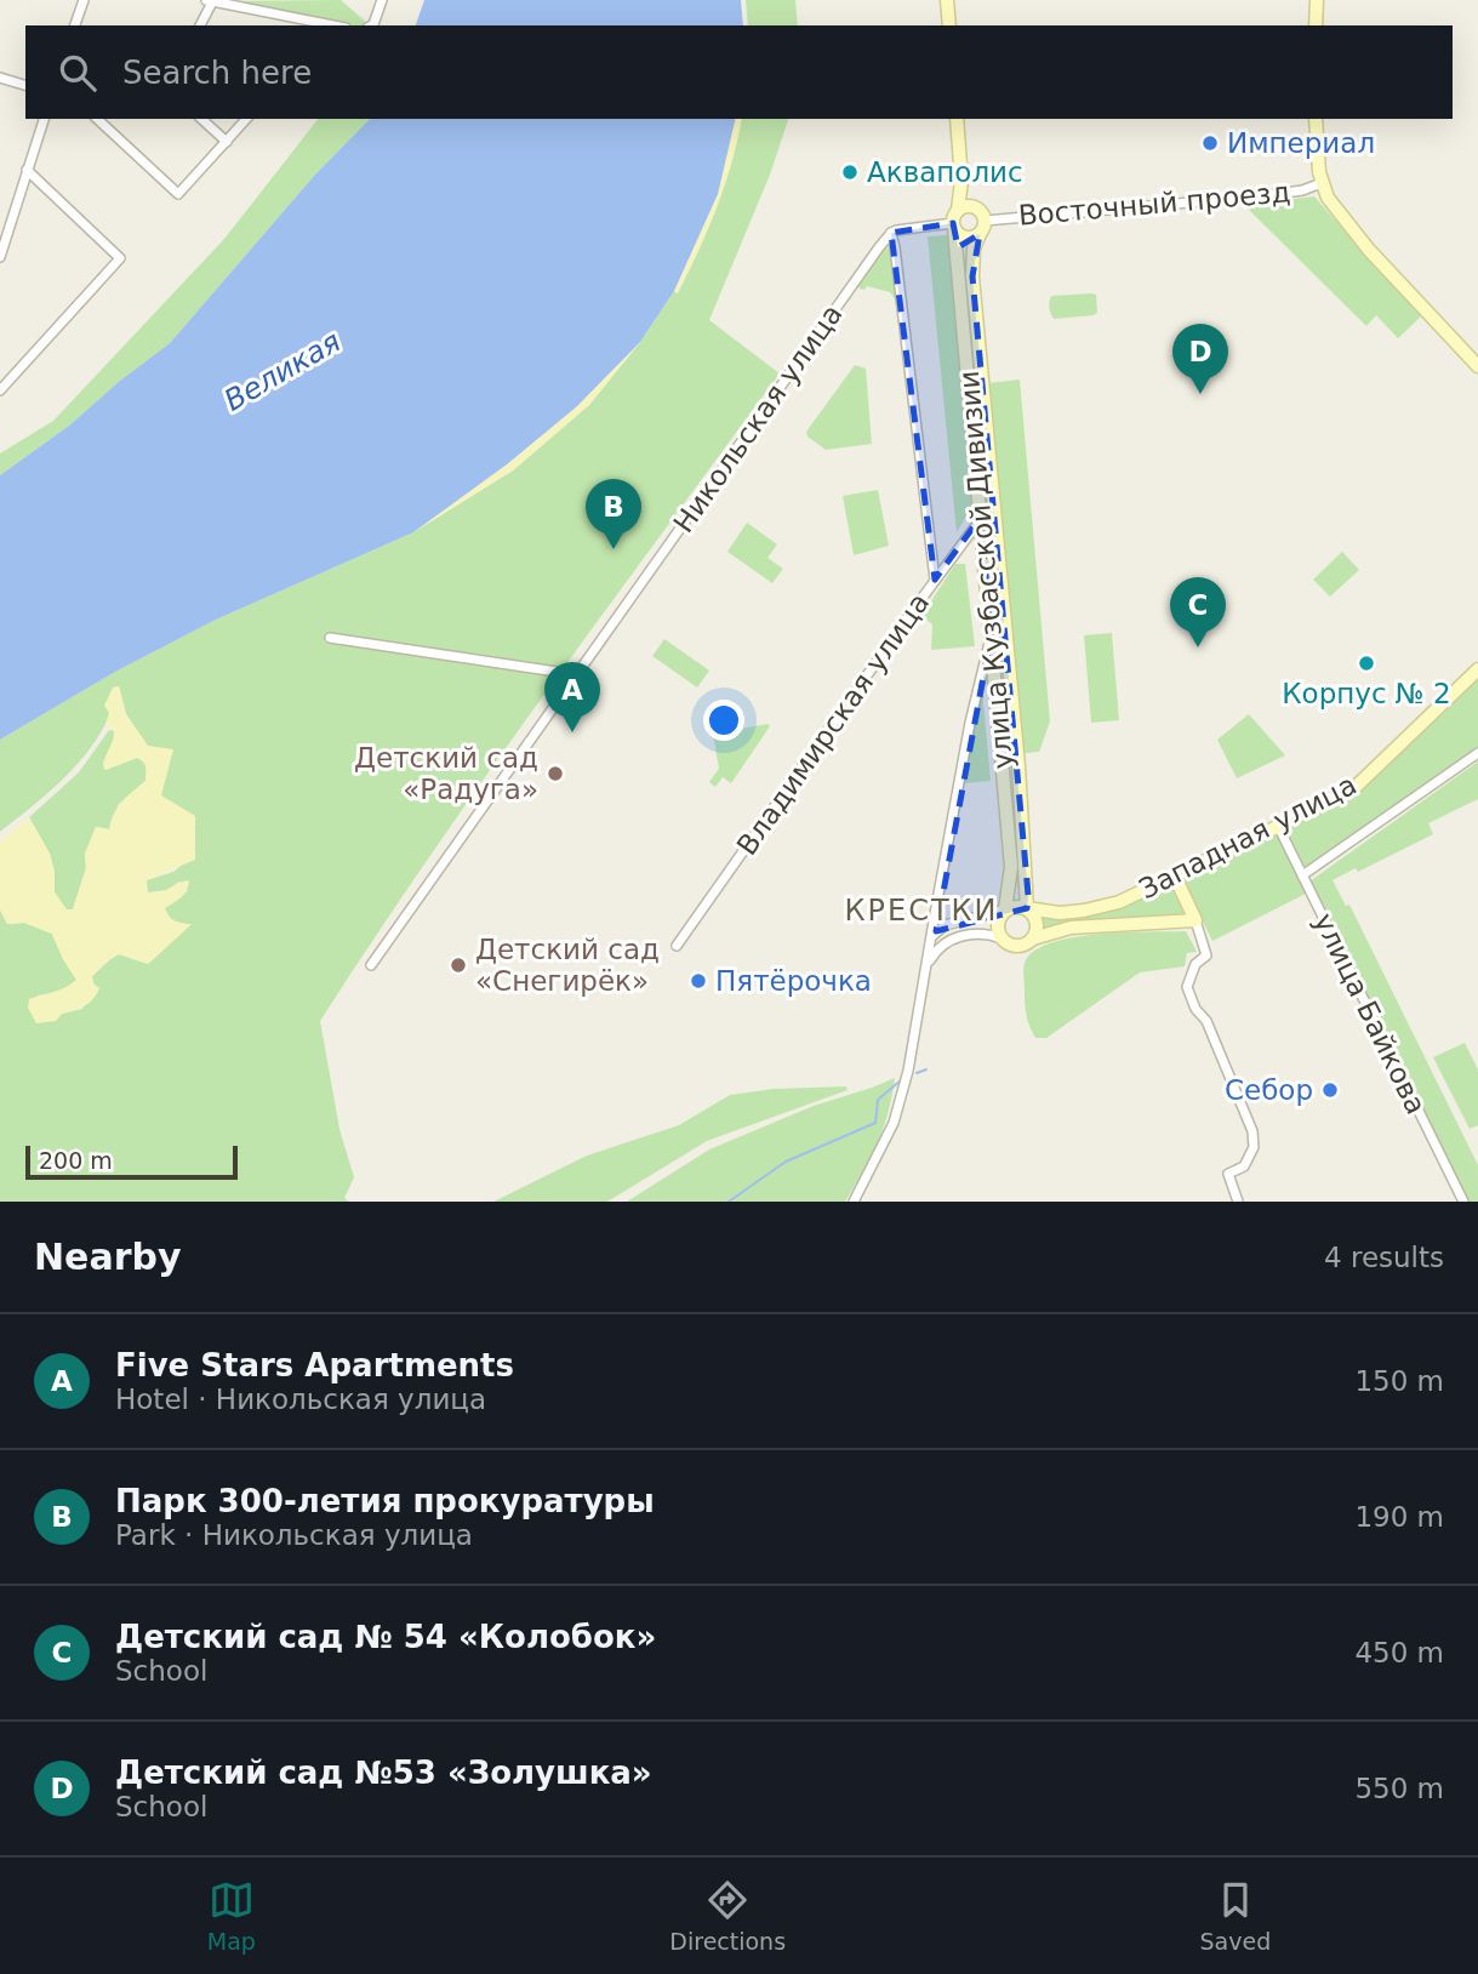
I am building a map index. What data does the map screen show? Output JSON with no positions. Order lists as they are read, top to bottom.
{
  "streets": {
    "street": [
      "Восточный проезд",
      "Никольская улица",
      "улица Кузбасской Дивизии",
      "Владимирская улица",
      "Западная улица",
      "улица Байкова"
    ]
  },
  "crossings": [
    ["Восточный проезд", "улица Кузбасской Дивизии"],
    ["Никольская улица", "Владимирская улица"],
    ["улица Кузбасской Дивизии", "Западная улица"],
    ["Западная улица", "улица Байкова"]
  ],
  "districts": ["КРЕСТКИ"],
  "water": ["Великая"],
  "places": [
    "Империал",
    "Акваполис",
    "Корпус № 2",
    "Детский сад «Радуга»",
    "Детский сад «Снегирёк»",
    "Пятёрочка",
    "Себор"
  ],
  "scale_bar": "200 m",
  "page": {
    "search": "Search here",
    "pins": [
      "D",
      "B",
      "C",
      "A"
    ],
    "scale": "200 m",
    "heading": ["Nearby", "4 results"],
    "list": [
      {
        "mark": "A",
        "name": "Five Stars Apartments",
        "note": "Hotel · Никольская улица",
        "value": "150 m"
      },
      {
        "mark": "B",
        "name": "Парк 300-летия прокуратуры",
        "note": "Park · Никольская улица",
        "value": "190 m"
      },
      {
        "mark": "C",
        "name": "Детский сад № 54 «Колобок»",
        "note": "School",
        "value": "450 m"
      },
      {
        "mark": "D",
        "name": "Детский сад №53 «Золушка»",
        "note": "School",
        "value": "550 m"
      }
    ],
    "nav": ["Map", "Directions", "Saved"]
  }
}
